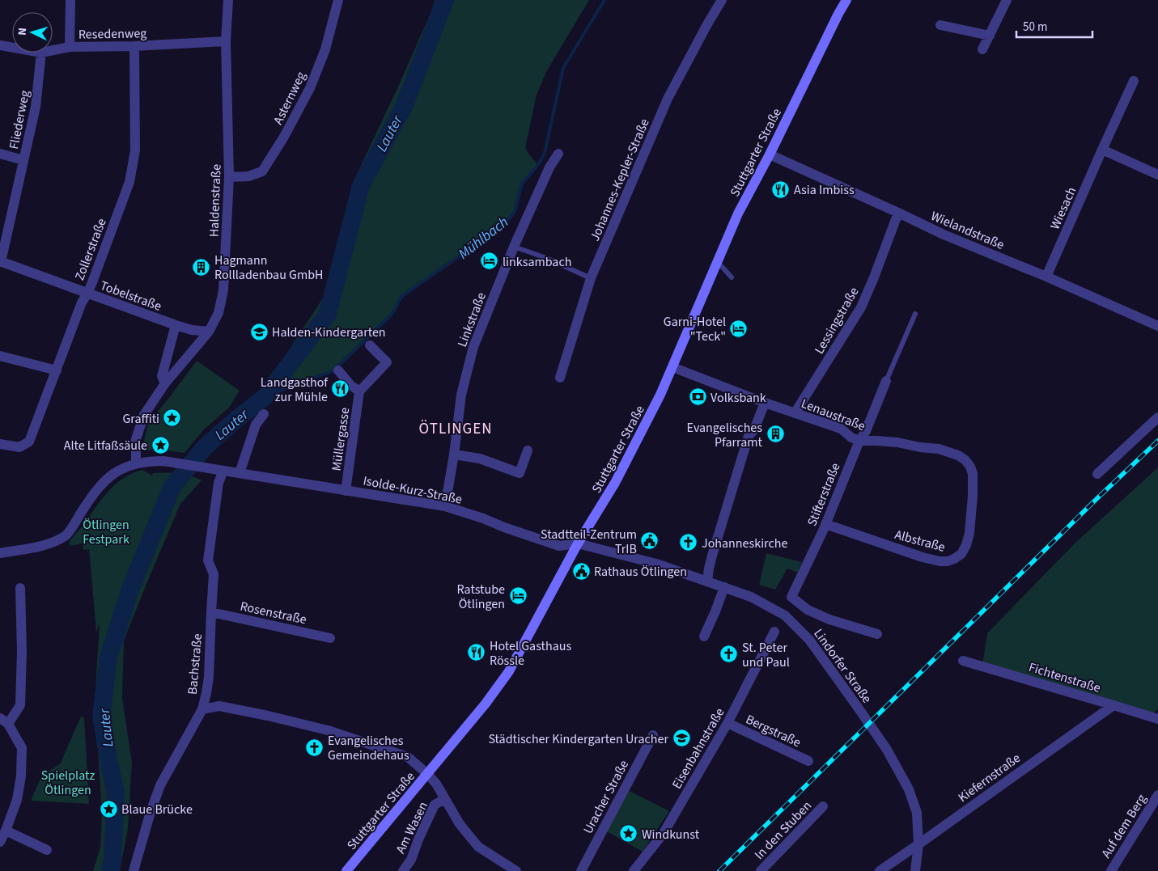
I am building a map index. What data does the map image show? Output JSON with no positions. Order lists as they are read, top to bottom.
{
  "streets": {
    "main road": ["Stuttgarter Straße"],
    "street": [
      "Resedenweg",
      "Asternweg",
      "Fliederweg",
      "Johannes-Kepler-Straße",
      "Haldenstraße",
      "Wiesach",
      "Wielandstraße",
      "Zollerstraße",
      "Tobelstraße",
      "Linkstraße",
      "Lessingstraße",
      "Lenaustraße",
      "Müllergasse",
      "Isolde-Kurz-Straße",
      "Stifterstraße",
      "Albstraße",
      "Rosenstraße",
      "Bachstraße",
      "Lindorfer Straße",
      "Fichtenstraße",
      "Bergstraße",
      "Eisenbahnstraße",
      "Kiefernstraße",
      "Uracher Straße",
      "Auf dem Berg",
      "Am Wasen",
      "In den Stuben"
    ]
  },
  "crossings": [
    ["Resedenweg", "Haldenstraße"],
    ["Resedenweg", "Zollerstraße"],
    ["Asternweg", "Haldenstraße"],
    ["Fliederweg", "Tobelstraße"],
    ["Stuttgarter Straße", "Wielandstraße"],
    ["Stuttgarter Straße", "Lenaustraße"],
    ["Stuttgarter Straße", "Isolde-Kurz-Straße"],
    ["Stuttgarter Straße", "Lindorfer Straße"],
    ["Stuttgarter Straße", "Am Wasen"],
    ["Haldenstraße", "Tobelstraße"],
    ["Haldenstraße", "Isolde-Kurz-Straße"],
    ["Wiesach", "Wielandstraße"],
    ["Wielandstraße", "Lessingstraße"],
    ["Zollerstraße", "Tobelstraße"],
    ["Linkstraße", "Isolde-Kurz-Straße"],
    ["Lessingstraße", "Lenaustraße"],
    ["Lenaustraße", "Stifterstraße"],
    ["Lenaustraße", "Albstraße"],
    ["Müllergasse", "Isolde-Kurz-Straße"],
    ["Isolde-Kurz-Straße", "Bachstraße"],
    ["Isolde-Kurz-Straße", "Lindorfer Straße"],
    ["Stifterstraße", "Albstraße"],
    ["Rosenstraße", "Bachstraße"],
    ["Bachstraße", "Am Wasen"],
    ["Lindorfer Straße", "Kiefernstraße"],
    ["Fichtenstraße", "Kiefernstraße"],
    ["Bergstraße", "Eisenbahnstraße"]
  ],
  "districts": ["ÖTLINGEN"],
  "water": ["Lauter", "Mühlbach"],
  "parks": ["Ötlingen Festpark", "Spielplatz Ötlingen"],
  "places": {
    "restaurant": ["Asia Imbiss", "Landgasthof zur Mühle", "Hotel Gasthaus Rössle"],
    "hotel": ["linksambach", "Garni-Hotel \"Teck\"", "Ratstube Ötlingen"],
    "building": ["Hagmann Rollladenbau GmbH", "Evangelisches Pfarramt"],
    "school or university": ["Halden-Kindergarten", "Städtischer Kindergarten Uracher"],
    "bank": ["Volksbank"],
    "place": [
      "Graffiti",
      "Alte Litfaßsäule",
      "Blaue Brücke",
      "Windkunst"
    ],
    "public building": ["Stadtteil-Zentrum TrIB", "Rathaus Ötlingen"],
    "church": ["Johanneskirche", "St. Peter und Paul", "Evangelisches Gemeindehaus"]
  },
  "scale_bar": "50 m",
  "north": "left"
}
